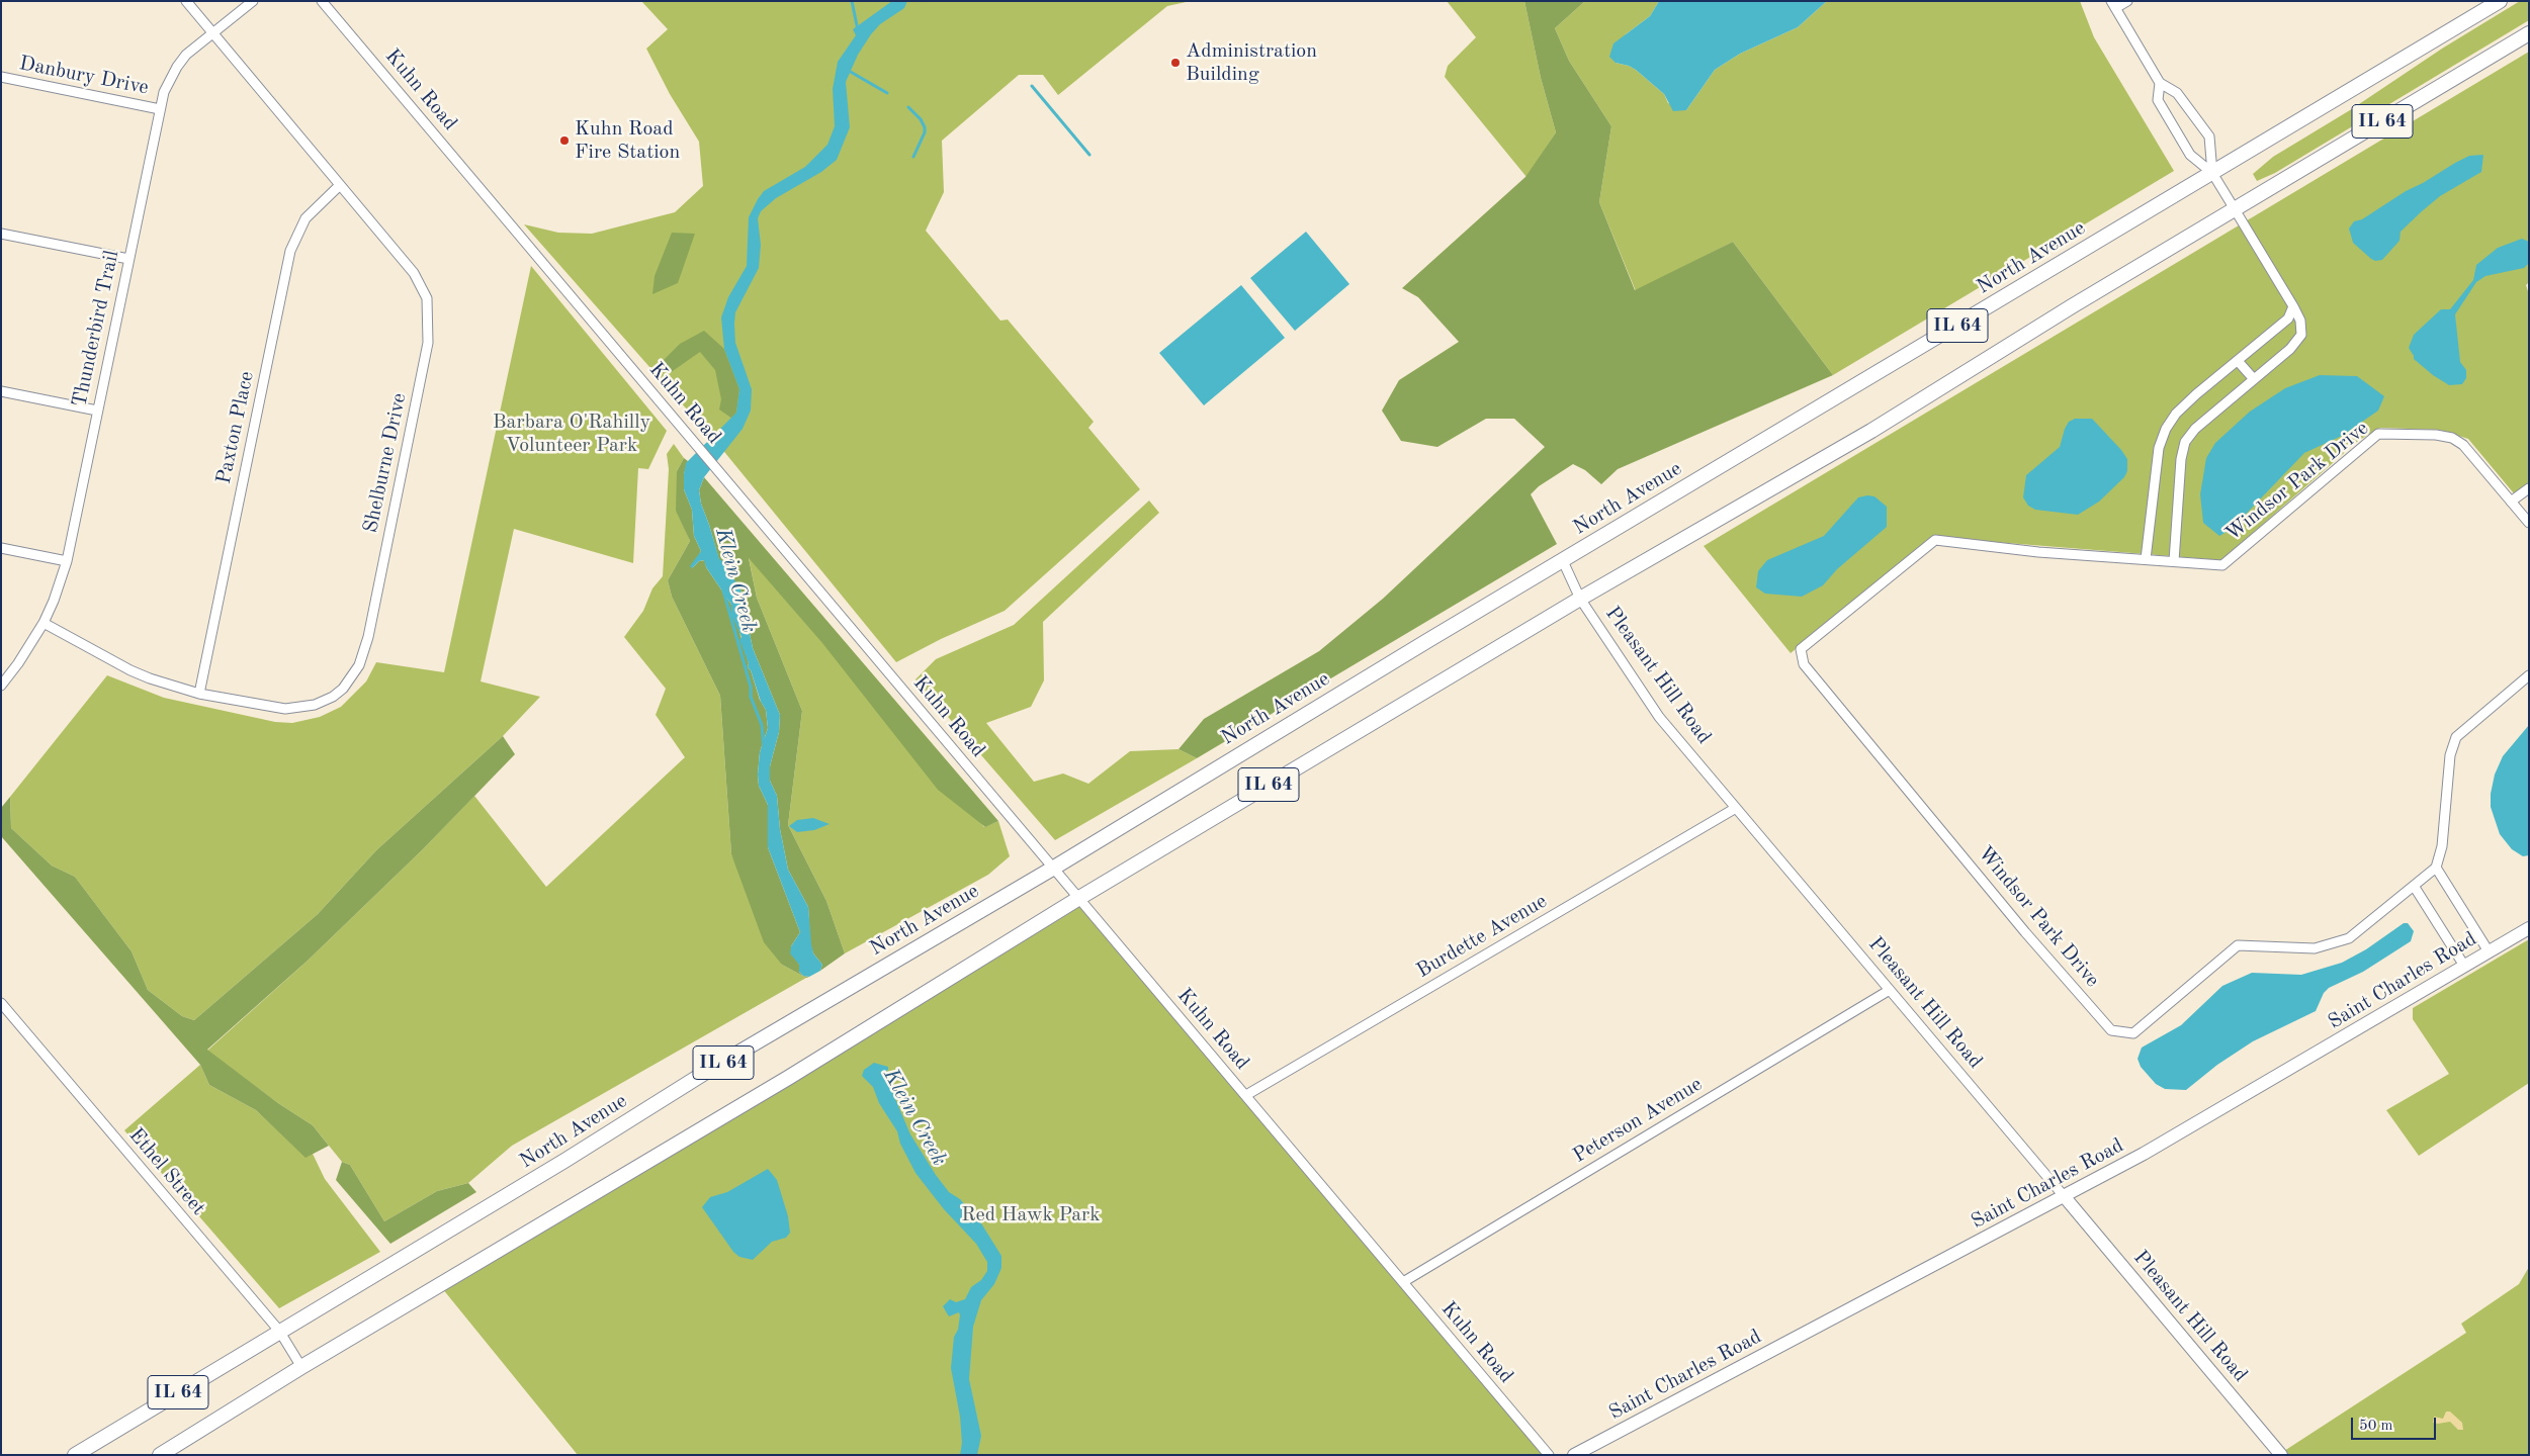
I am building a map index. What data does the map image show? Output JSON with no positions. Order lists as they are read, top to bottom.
{
  "streets": {
    "main road": ["IL 64", "North Avenue"],
    "street": [
      "Danbury Drive",
      "Kuhn Road",
      "Thunderbird Trail",
      "Paxton Place",
      "Shelburne Drive",
      "Windsor Park Drive",
      "Pleasant Hill Road",
      "Burdette Avenue",
      "Saint Charles Road",
      "Peterson Avenue",
      "Ethel Street"
    ]
  },
  "crossings": [
    ["Danbury Drive", "Thunderbird Trail"],
    ["Kuhn Road", "IL 64"],
    ["Kuhn Road", "North Avenue"],
    ["Kuhn Road", "Burdette Avenue"],
    ["Kuhn Road", "Peterson Avenue"],
    ["IL 64", "Pleasant Hill Road"],
    ["IL 64", "Ethel Street"],
    ["North Avenue", "Pleasant Hill Road"],
    ["North Avenue", "Ethel Street"],
    ["Thunderbird Trail", "Shelburne Drive"],
    ["Paxton Place", "Shelburne Drive"],
    ["Pleasant Hill Road", "Burdette Avenue"],
    ["Pleasant Hill Road", "Saint Charles Road"],
    ["Pleasant Hill Road", "Peterson Avenue"]
  ],
  "water": ["Klein Creek"],
  "parks": ["Barbara O'Rahilly Volunteer Park", "Red Hawk Park"],
  "places": ["Administration Building", "Kuhn Road Fire Station"],
  "scale_bar": "50 m"
}
